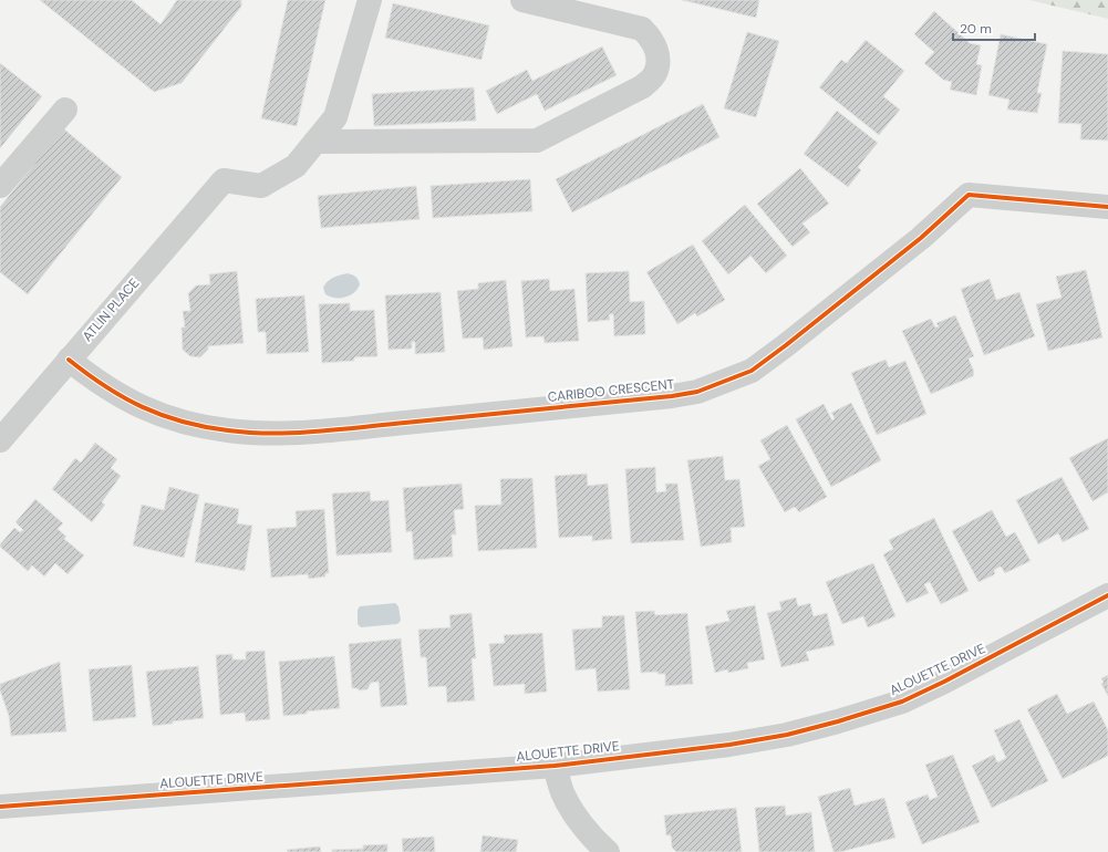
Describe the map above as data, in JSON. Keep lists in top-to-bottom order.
{
  "streets": {
    "street": ["ATLIN PLACE", "CARIBOO CRESCENT", "ALOUETTE DRIVE"]
  },
  "crossings": [
    ["ATLIN PLACE", "CARIBOO CRESCENT"]
  ],
  "scale_bar": "20 m"
}
